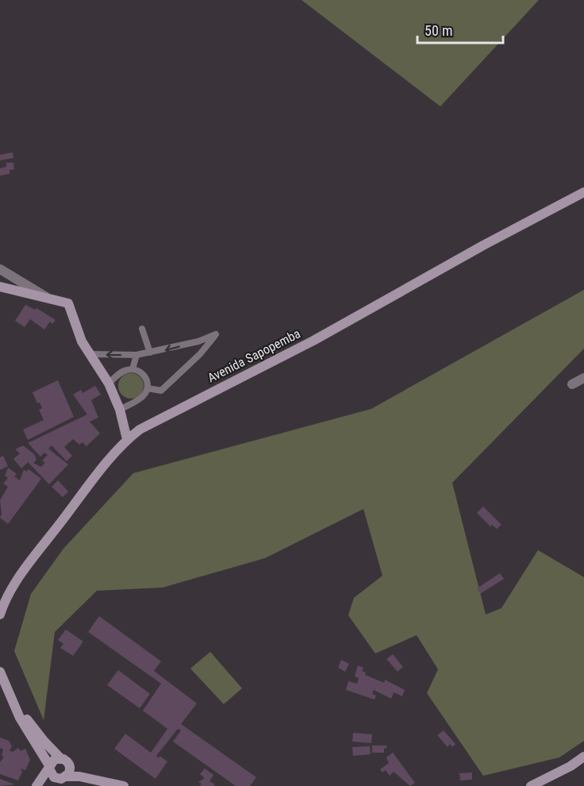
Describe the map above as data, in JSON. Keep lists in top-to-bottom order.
{
  "streets": {
    "main road": ["Avenida Sapopemba"]
  },
  "scale_bar": "50 m"
}
